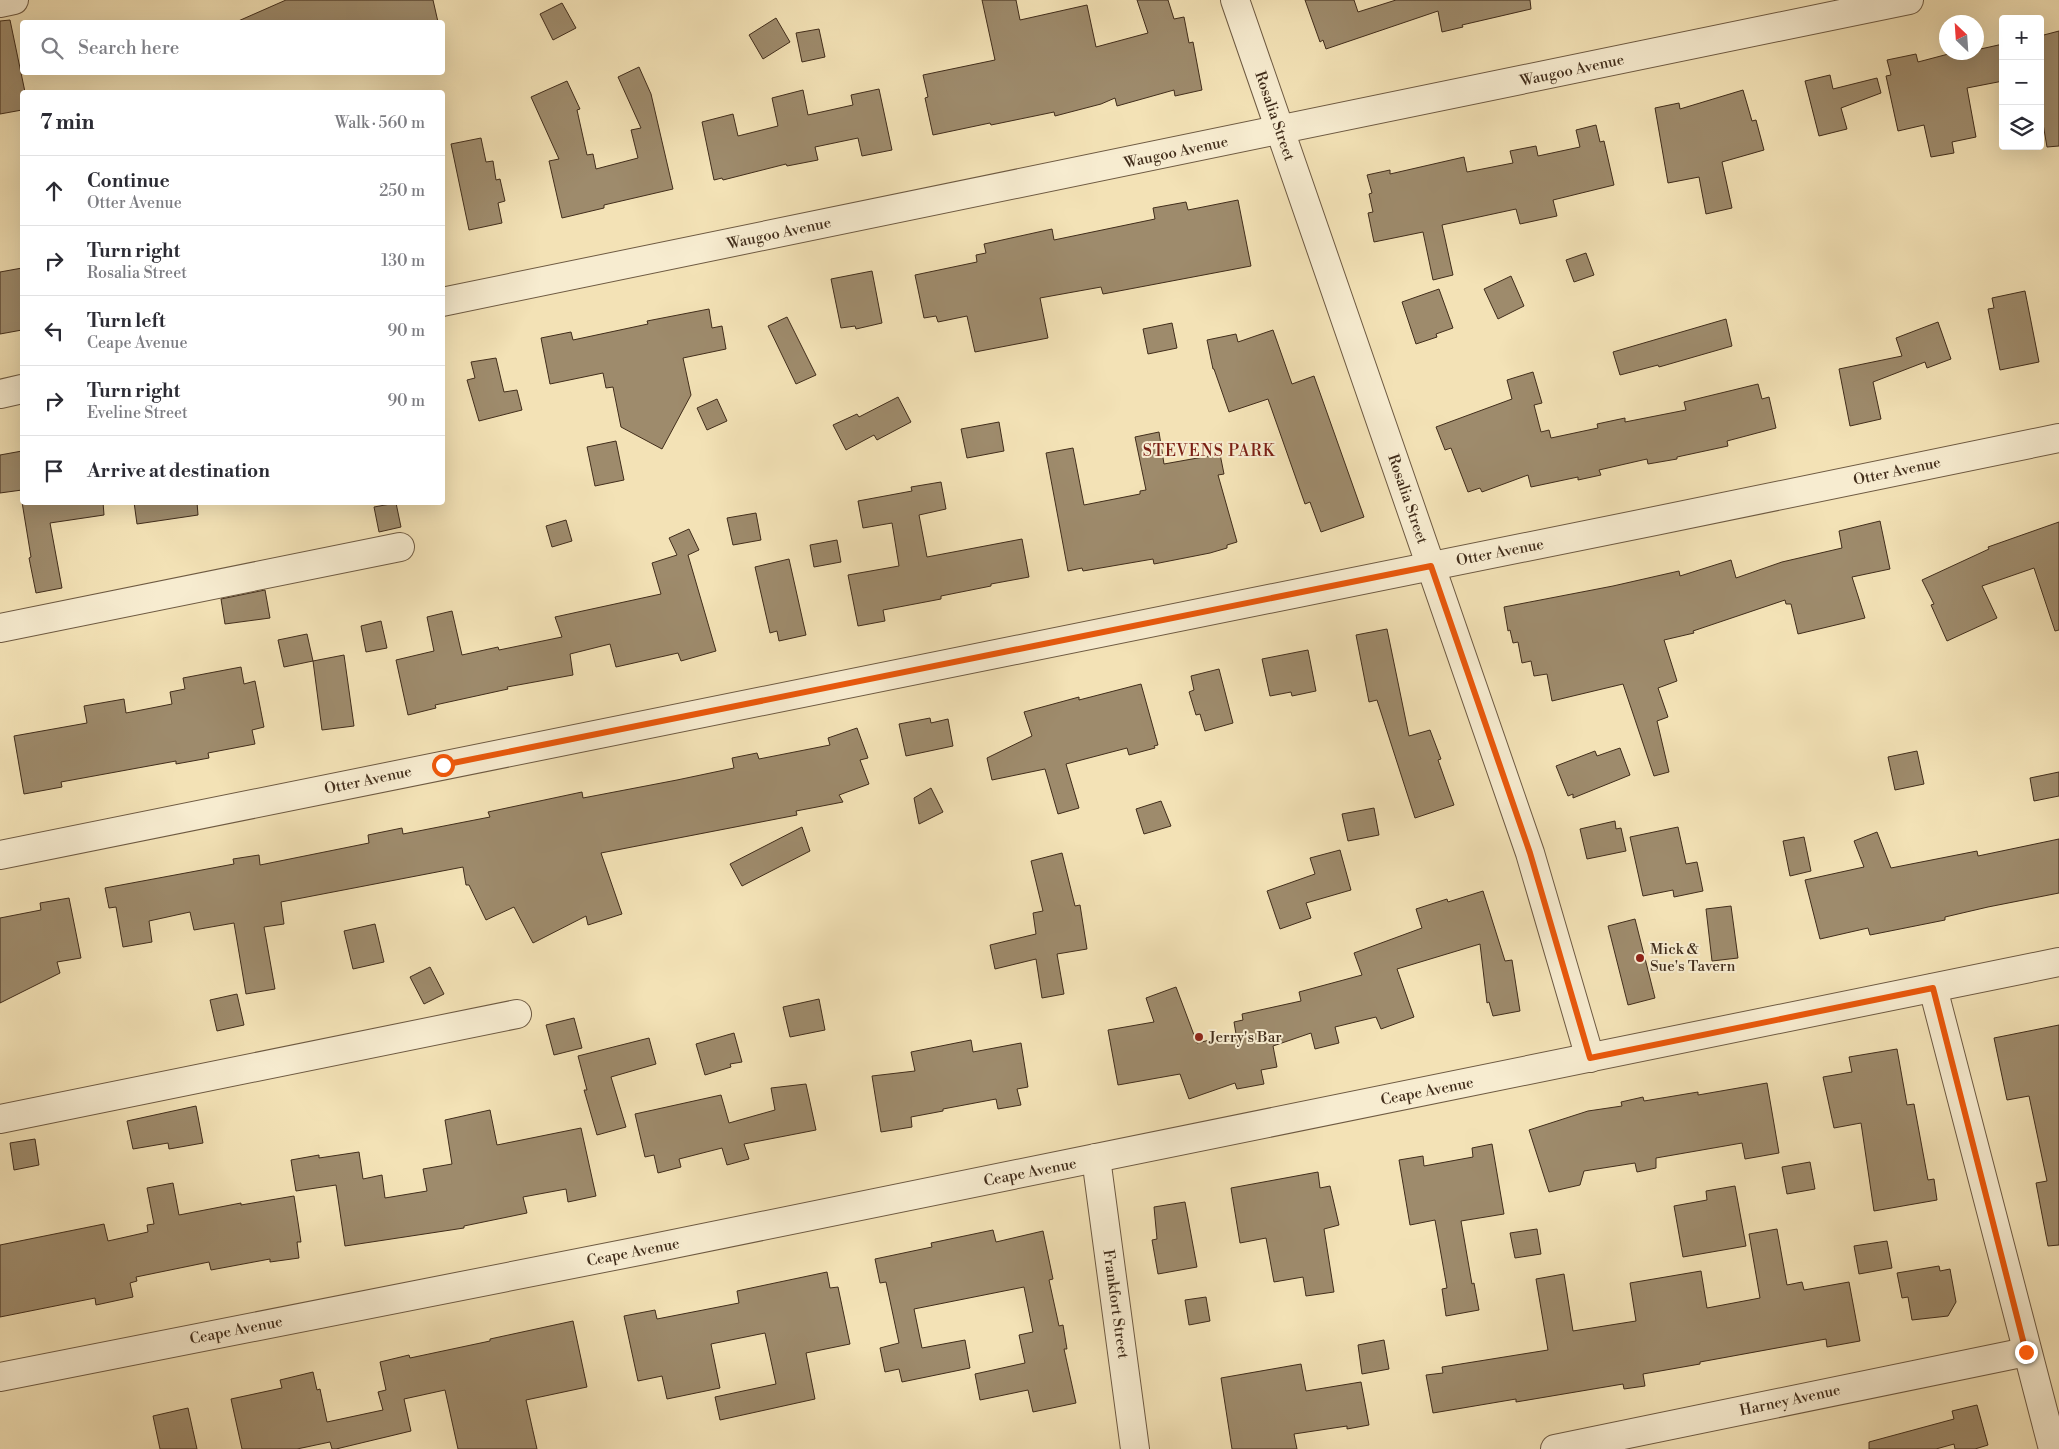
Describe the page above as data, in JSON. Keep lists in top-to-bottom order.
{
  "streets": {
    "street": [
      "Waugoo Avenue",
      "Rosalia Street",
      "Otter Avenue",
      "Ceape Avenue",
      "Frankfort Street",
      "Harney Avenue"
    ]
  },
  "crossings": [
    ["Waugoo Avenue", "Rosalia Street"],
    ["Rosalia Street", "Otter Avenue"],
    ["Rosalia Street", "Ceape Avenue"],
    ["Ceape Avenue", "Frankfort Street"]
  ],
  "districts": ["STEVENS PARK"],
  "places": ["Mick & Sue's Tavern", "Jerry's Bar"],
  "north": "top left",
  "page": {
    "map_buttons": ["+", "−"],
    "search": "Search here",
    "heading": ["7 min", "Walk · 560 m"],
    "list": [
      ["Continue", "Otter Avenue", "250 m"],
      ["Turn right", "Rosalia Street", "130 m"],
      ["Turn left", "Ceape Avenue", "90 m"],
      ["Turn right", "Eveline Street", "90 m"],
      "Arrive at destination"
    ]
  }
}
